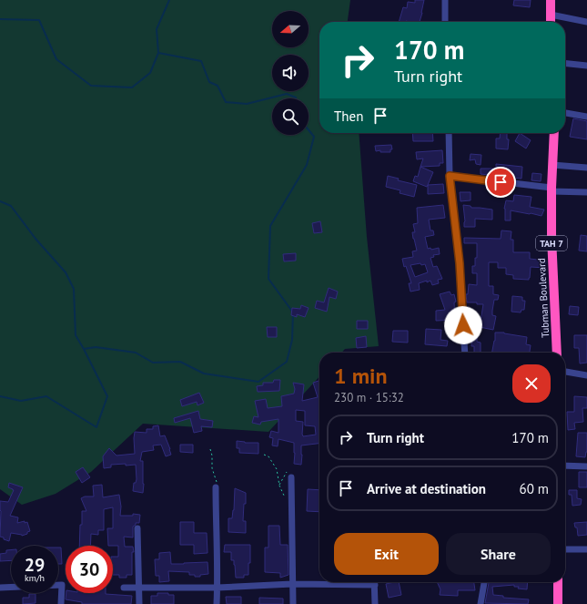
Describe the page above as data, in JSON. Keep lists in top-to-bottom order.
{
  "streets": {
    "highway": ["TAH 7", "Tubman Boulevard"]
  },
  "north": "left",
  "page": {
    "turn": ["170 m", "Turn right"],
    "then": "Then",
    "heading": ["1 min", "230 m · 15:32"],
    "list": [
      {
        "name": "Turn right",
        "value": "170 m"
      },
      {
        "name": "Arrive at destination",
        "value": "60 m"
      }
    ],
    "buttons": ["Exit", "Share"],
    "speed": "29 km/h",
    "limit": "30"
  }
}
